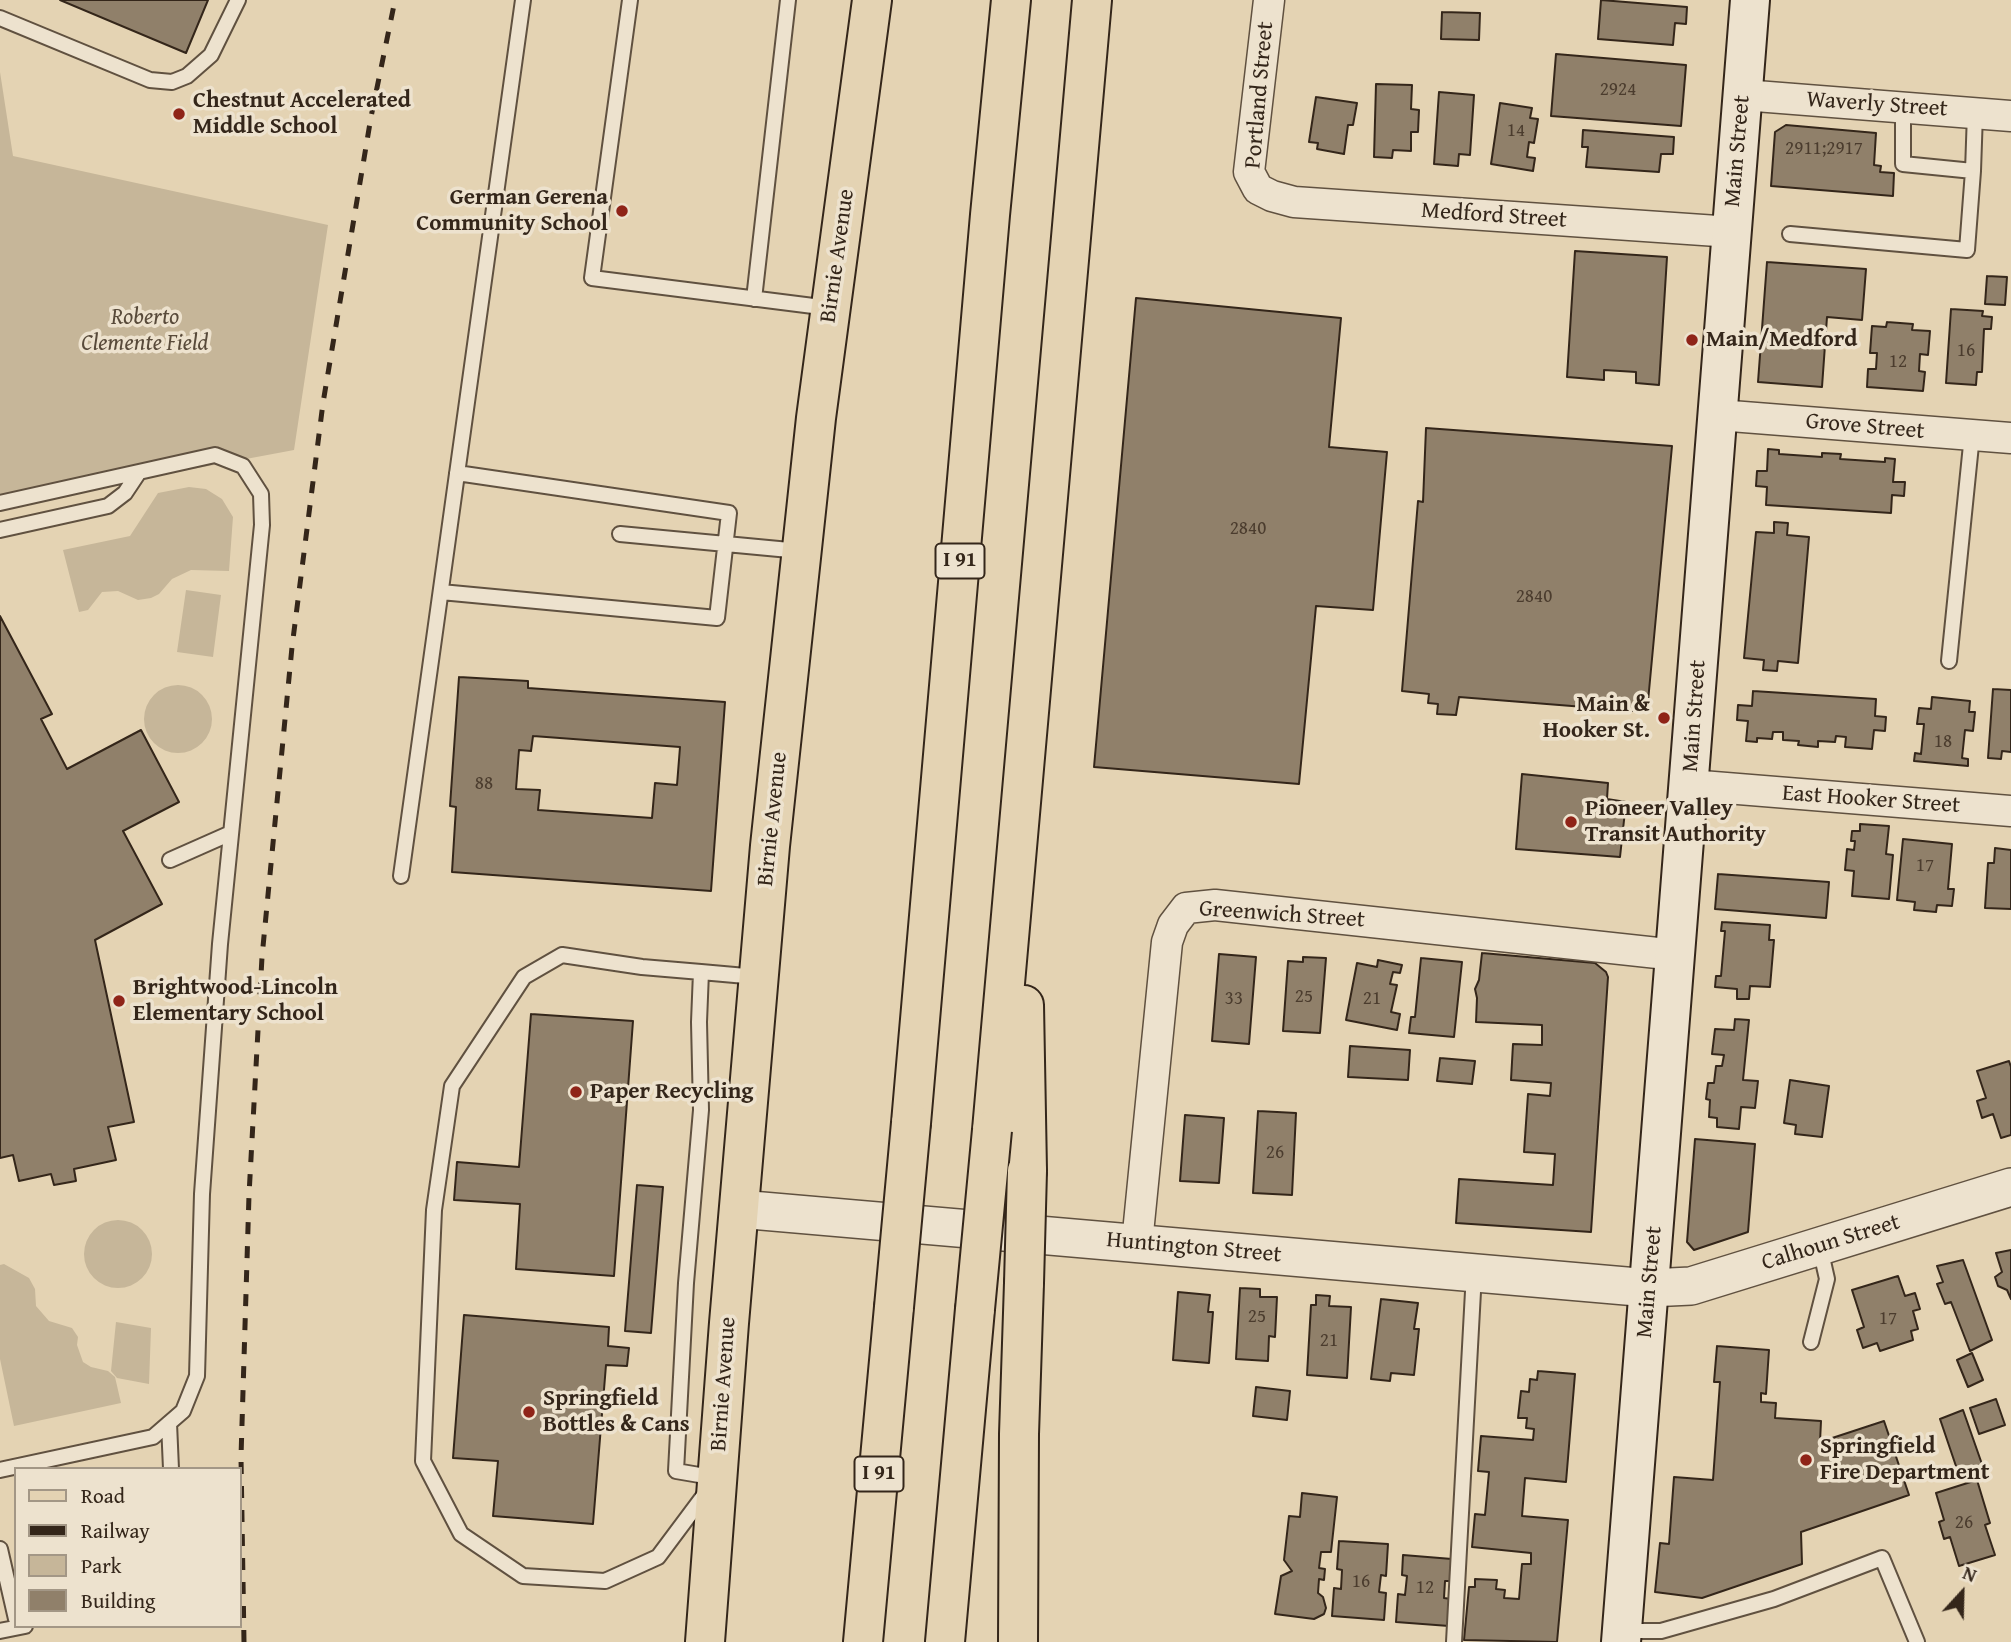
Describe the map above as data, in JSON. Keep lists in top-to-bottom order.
{
  "streets": {
    "main road": ["Main Street", "Birnie Avenue", "I 91"],
    "street": [
      "Portland Street",
      "Waverly Street",
      "Medford Street",
      "Grove Street",
      "East Hooker Street",
      "Greenwich Street",
      "Calhoun Street",
      "Huntington Street"
    ]
  },
  "crossings": [
    ["Portland Street", "Medford Street"],
    ["Waverly Street", "Main Street"],
    ["Main Street", "Medford Street"],
    ["Main Street", "Grove Street"],
    ["Main Street", "East Hooker Street"],
    ["Main Street", "Greenwich Street"],
    ["Main Street", "Calhoun Street"],
    ["Main Street", "Huntington Street"],
    ["Birnie Avenue", "Huntington Street"],
    ["Greenwich Street", "Huntington Street"],
    ["Calhoun Street", "Huntington Street"]
  ],
  "parks": ["Roberto Clemente Field"],
  "places": [
    "Chestnut Accelerated Middle School",
    "German Gerena Community School",
    "Main/Medford",
    "Main & Hooker St.",
    "Pioneer Valley Transit Authority",
    "Brightwood-Lincoln Elementary School",
    "Paper Recycling",
    "Springfield Bottles & Cans",
    "Springfield Fire Department"
  ],
  "house_numbers": [
    "2924",
    "14",
    "2911;2917",
    "16",
    "12",
    "2840",
    "2840",
    "18",
    "88",
    "17",
    "25",
    "33",
    "21",
    "26",
    "25",
    "17",
    "21",
    "26",
    "16",
    "12"
  ],
  "legend": [
    "Road",
    "Railway",
    "Park",
    "Building"
  ],
  "north": "top"
}
